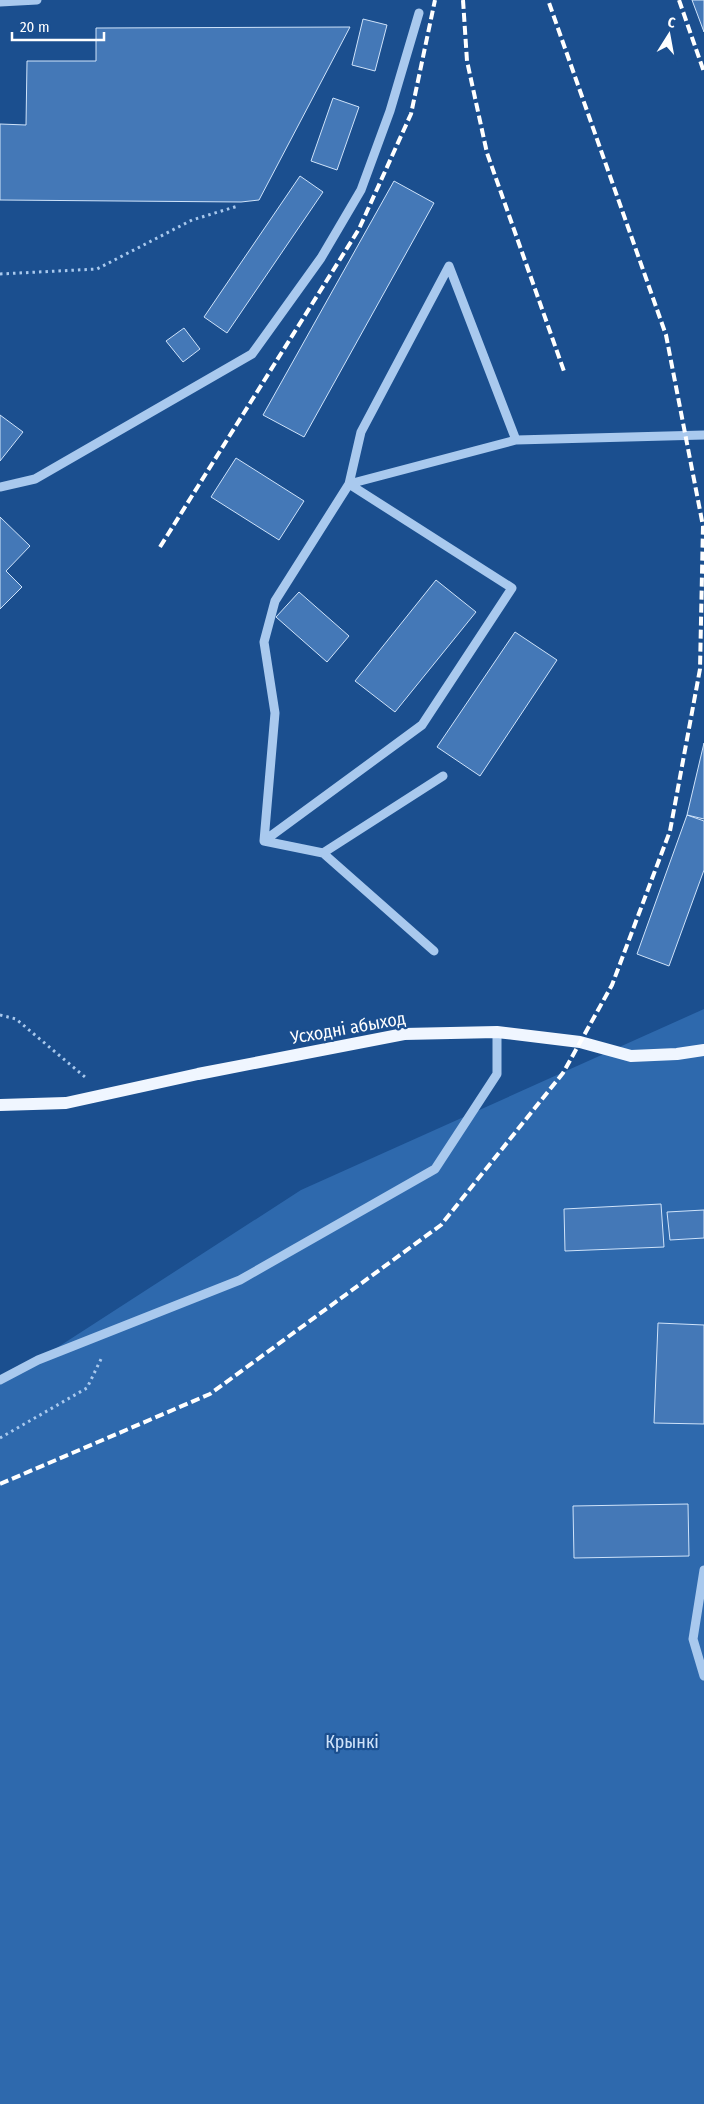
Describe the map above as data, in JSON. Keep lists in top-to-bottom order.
{
  "streets": {
    "main road": ["Усходні абыход"]
  },
  "parks": ["Крынкі"],
  "scale_bar": "20 m",
  "north": "top"
}
